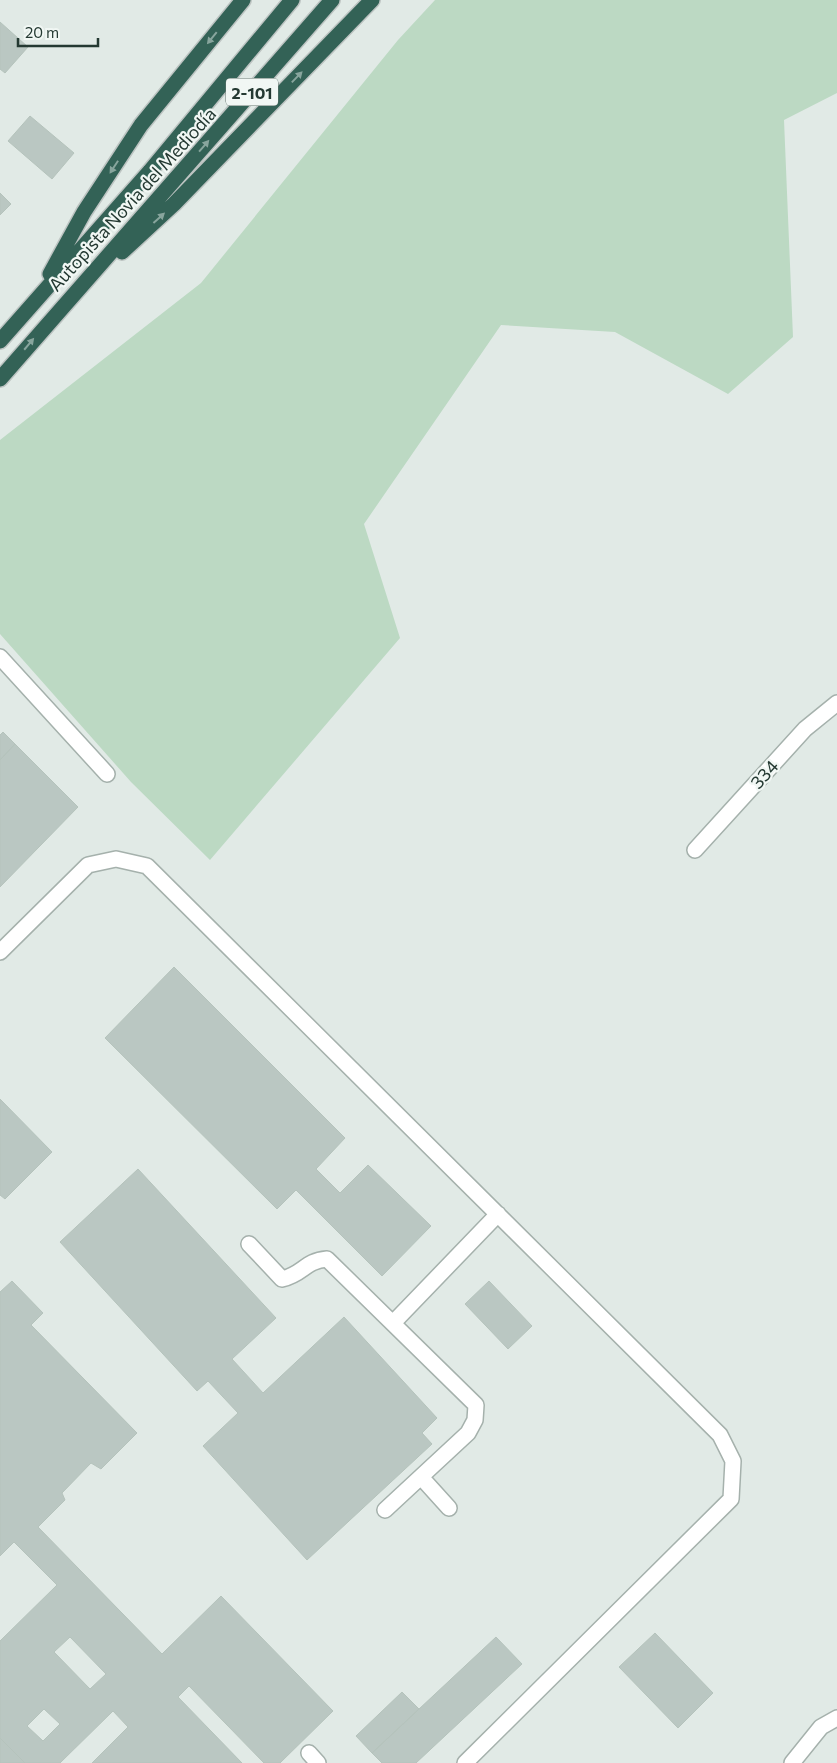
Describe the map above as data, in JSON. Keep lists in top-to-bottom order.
{
  "streets": {
    "highway": ["2-101", "Autopista Novia del Mediodía"],
    "street": ["334"]
  },
  "scale_bar": "20 m"
}
